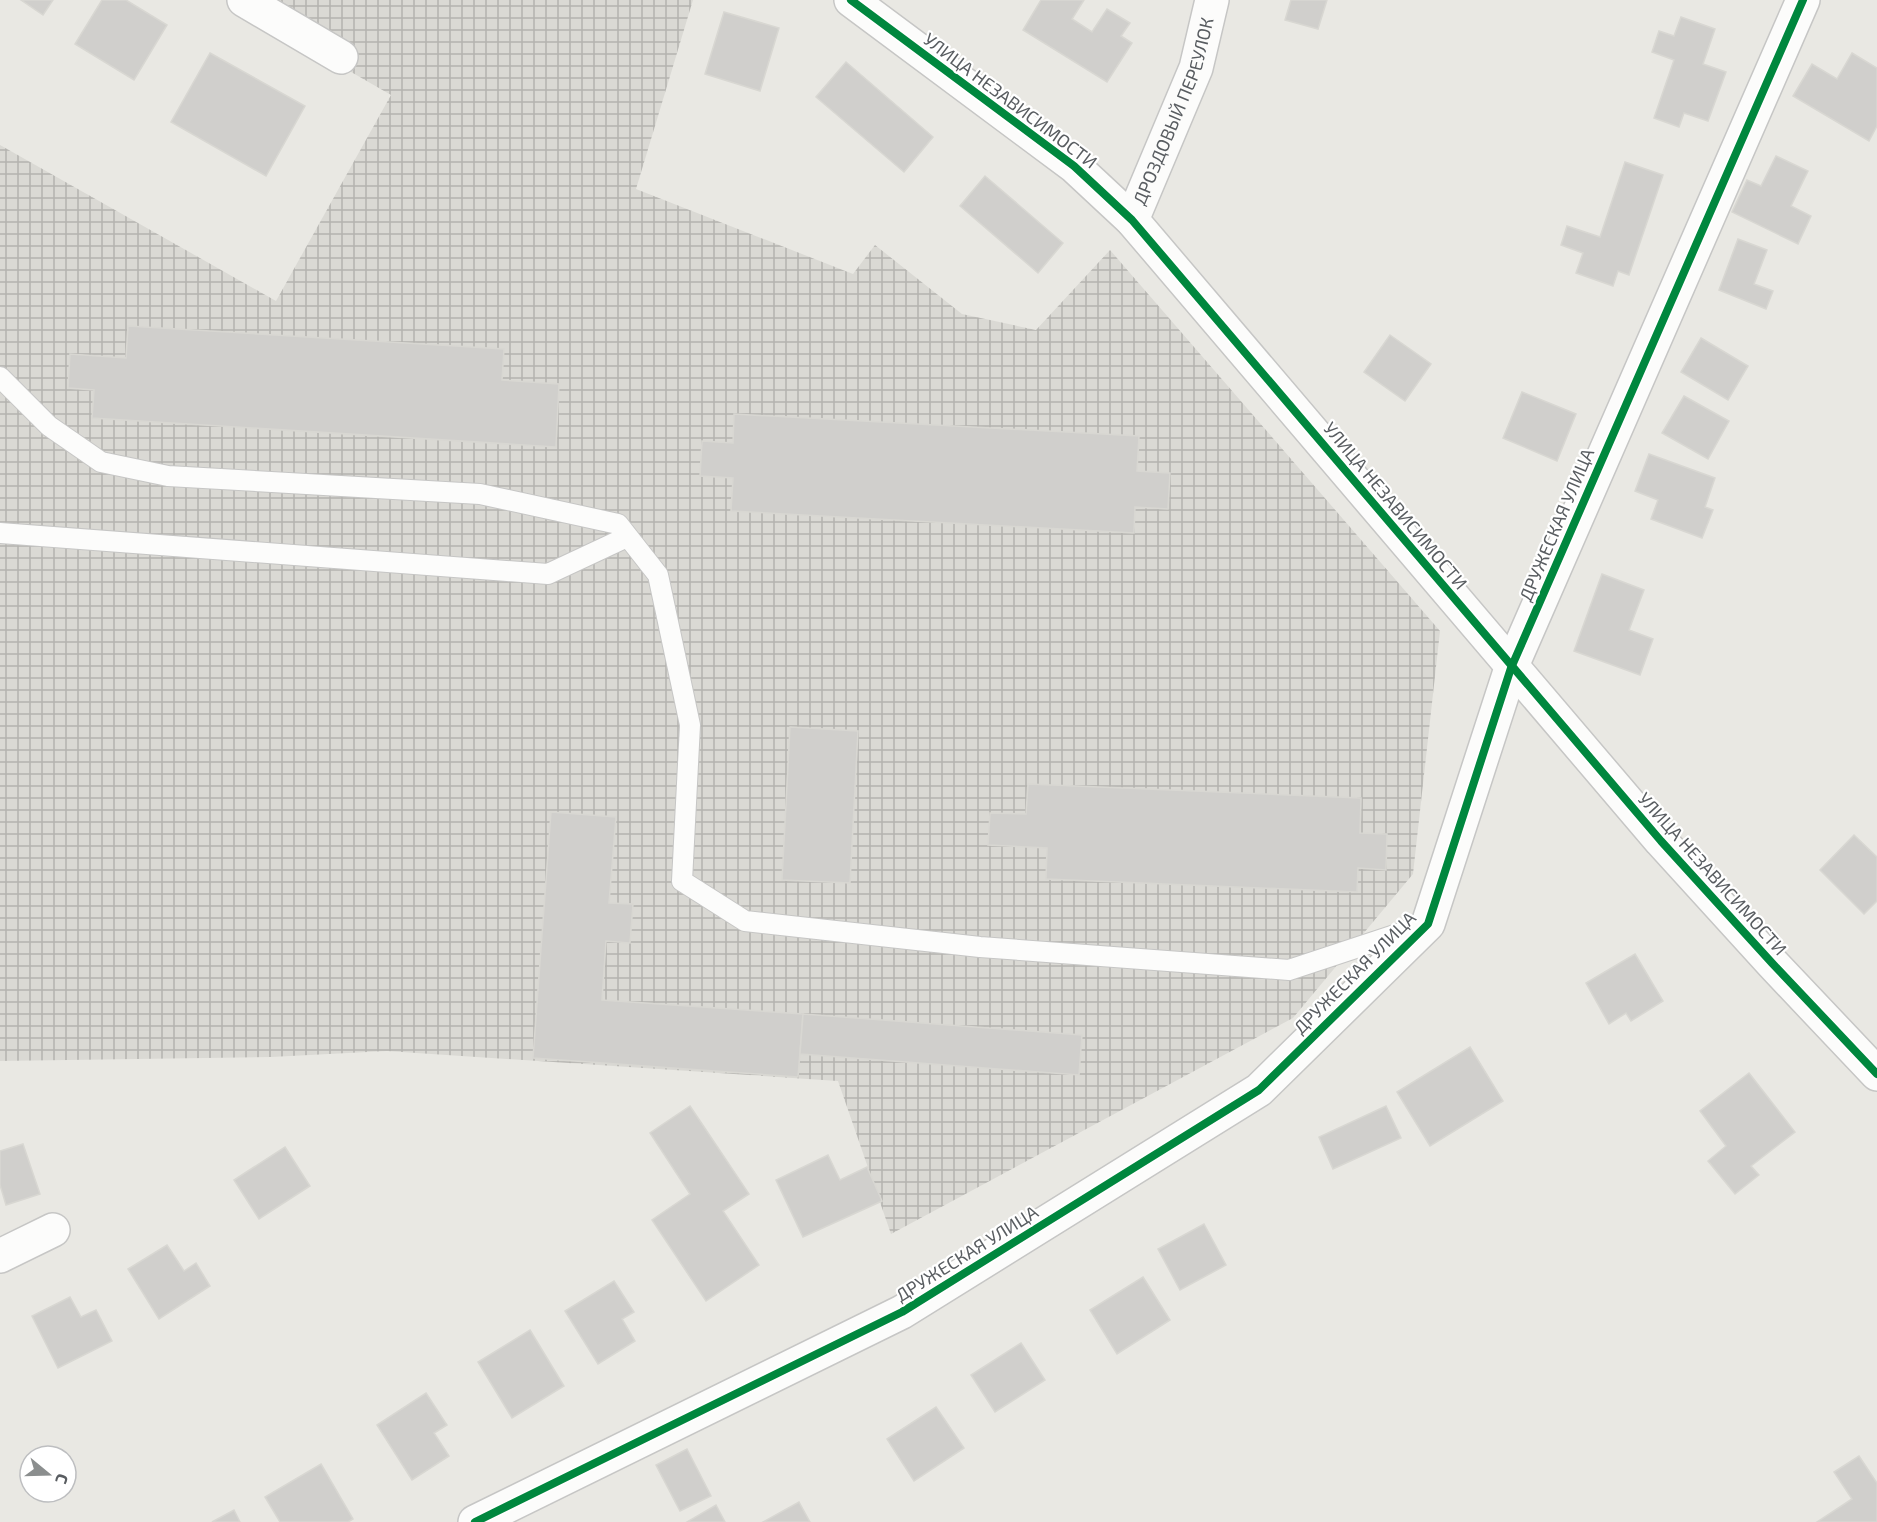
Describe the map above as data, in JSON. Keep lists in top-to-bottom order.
{
  "streets": {
    "street": ["УЛИЦА НЕЗАВИСИМОСТИ", "ДРОЗДОВЫЙ ПЕРЕУЛОК", "ДРУЖЕСКАЯ УЛИЦА"]
  },
  "crossings": [
    ["УЛИЦА НЕЗАВИСИМОСТИ", "ДРОЗДОВЫЙ ПЕРЕУЛОК"],
    ["УЛИЦА НЕЗАВИСИМОСТИ", "ДРУЖЕСКАЯ УЛИЦА"]
  ],
  "north": "right"
}
